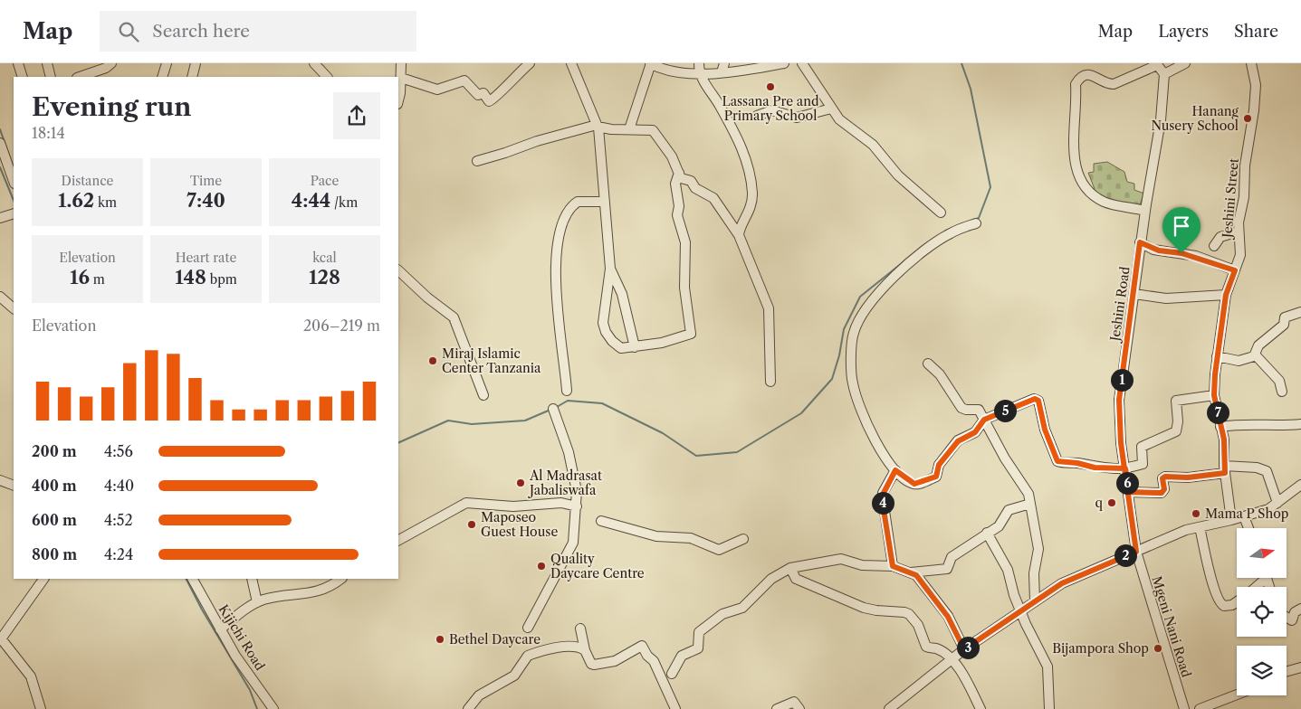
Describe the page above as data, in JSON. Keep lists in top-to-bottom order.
{
  "streets": {
    "street": [
      "Jeshini Street",
      "Jeshini Road",
      "Mgeni Nani Road",
      "Kijichi Road"
    ]
  },
  "crossings": [
    ["Jeshini Road", "Mgeni Nani Road"]
  ],
  "places": [
    "Lassana Pre and Primary School",
    "Hanang Nusery School",
    "Miraj Islamic Center Tanzania",
    "Al Madrasat Jabaliswafa",
    "q",
    "Mama P Shop",
    "Maposeo Guest House",
    "Quality Daycare Centre",
    "Bethel Daycare",
    "Bijampora Shop"
  ],
  "north": "right",
  "page": {
    "header": "Map",
    "search": "Search here",
    "nav": ["Map", "Layers", "Share"],
    "heading": ["Evening run", "18:14"],
    "stats": [
      ["Distance", "1.62 km"],
      ["Time", "7:40"],
      ["Pace", "4:44 /km"],
      ["Elevation", "16 m"],
      ["Heart rate", "148 bpm"],
      ["kcal", "128"]
    ],
    "chart": ["Elevation", "206–219 m"],
    "pins": [
      "1",
      "5",
      "7",
      "6",
      "4",
      "2",
      "3"
    ],
    "list": [
      {
        "name": "200 m",
        "note": "4:56"
      },
      {
        "name": "400 m",
        "note": "4:40"
      },
      {
        "name": "600 m",
        "note": "4:52"
      },
      {
        "name": "800 m",
        "note": "4:24"
      }
    ]
  }
}
